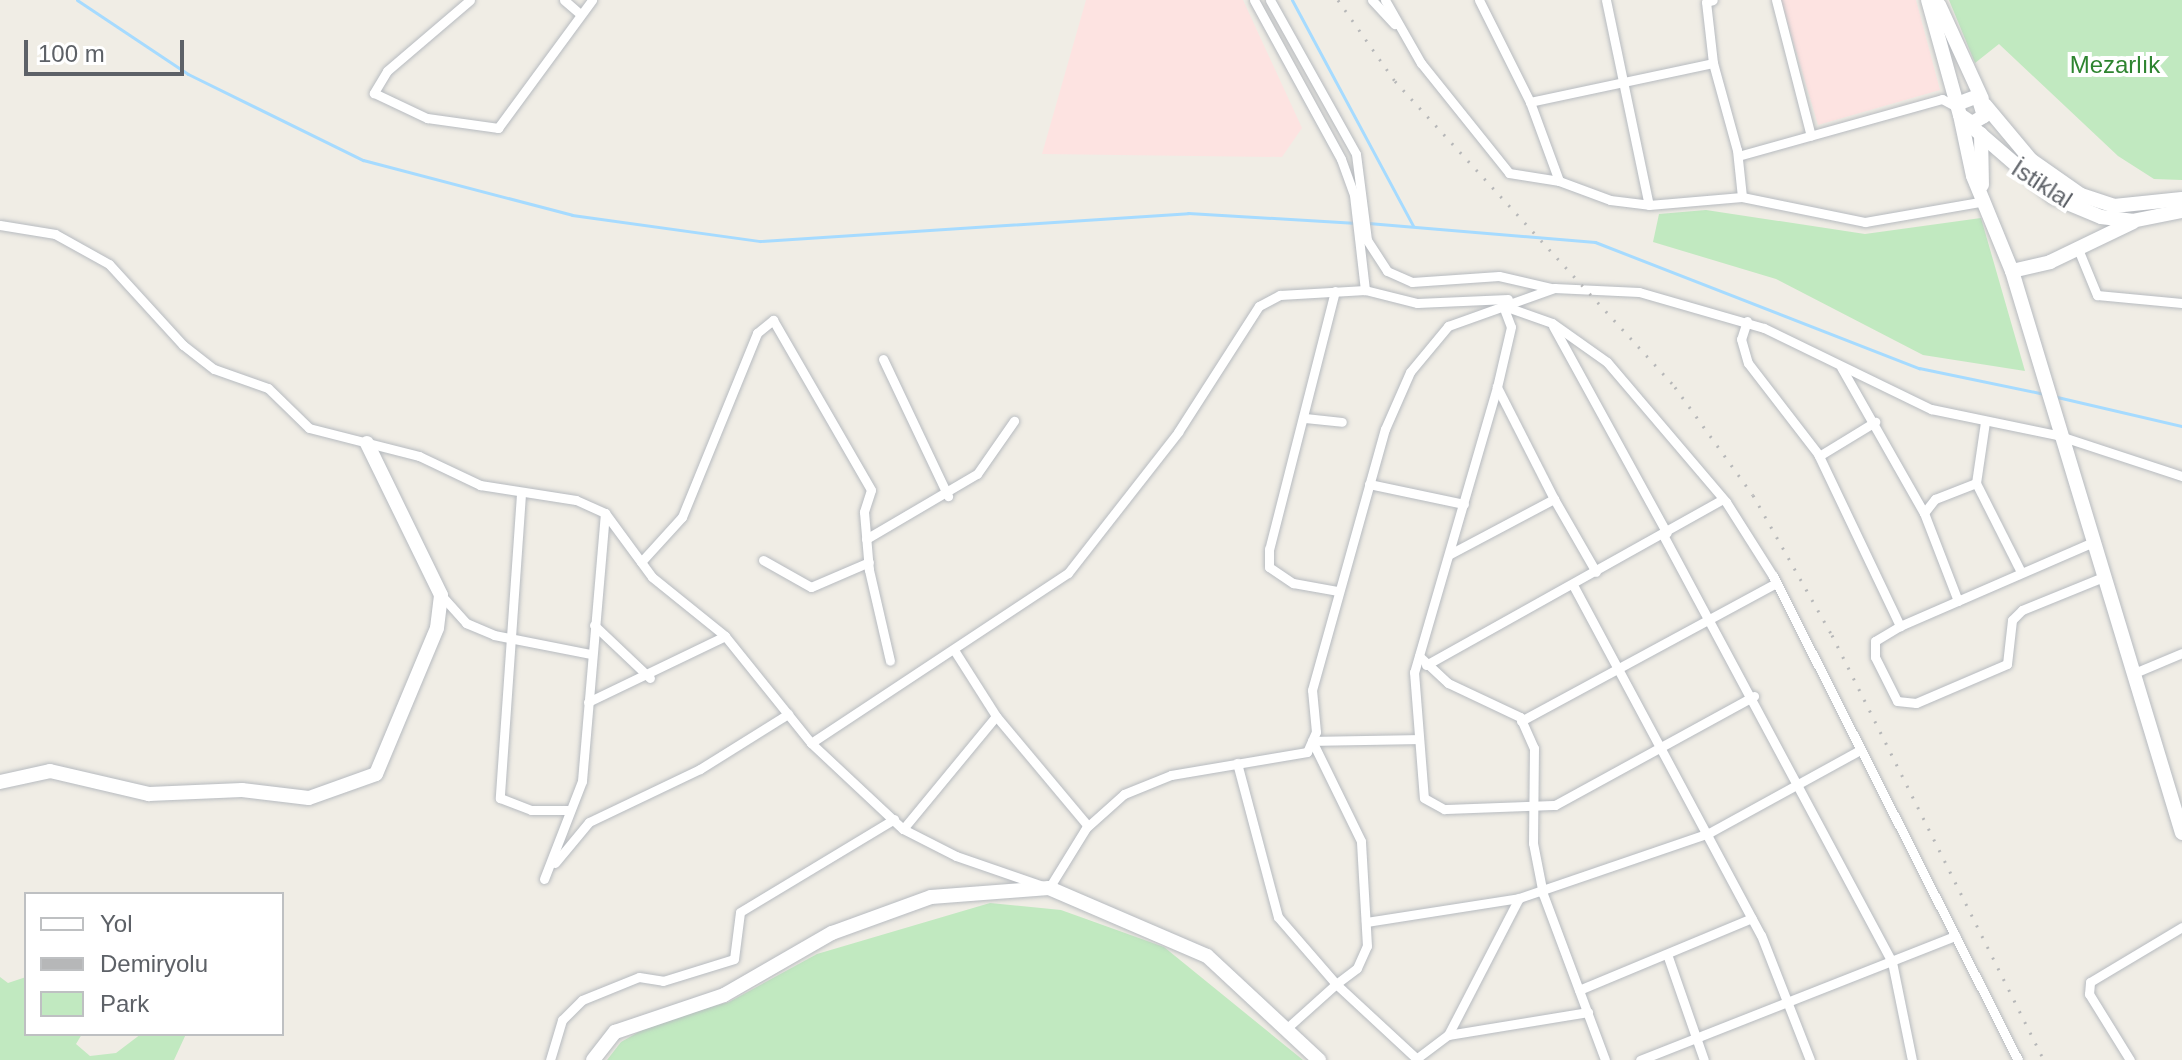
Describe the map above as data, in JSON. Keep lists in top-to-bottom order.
{
  "streets": {
    "street": ["İstiklal"]
  },
  "parks": ["Mezarlık"],
  "legend": ["Yol", "Demiryolu", "Park"],
  "scale_bar": "100 m"
}
